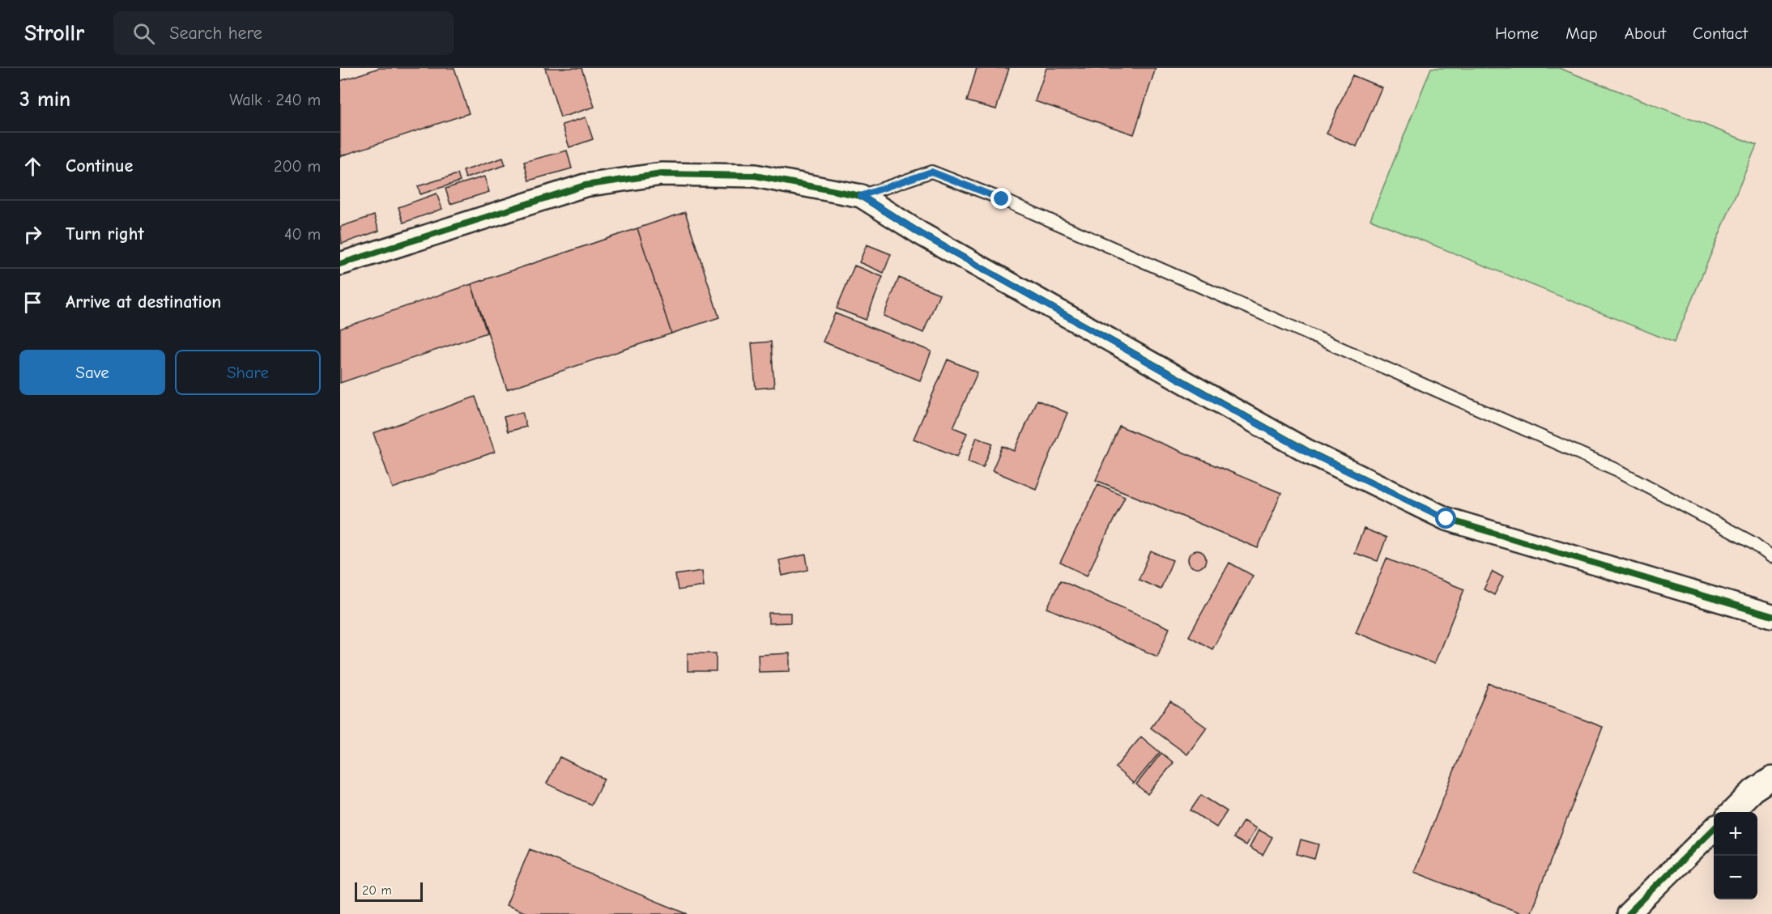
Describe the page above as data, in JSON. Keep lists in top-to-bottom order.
{
  "scale_bar": "20 m",
  "page": {
    "header": "Strollr",
    "search": "Search here",
    "nav": [
      "Home",
      "Map",
      "About",
      "Contact"
    ],
    "heading": ["3 min", "Walk · 240 m"],
    "list": [
      ["Continue", "200 m"],
      ["Turn right", "40 m"],
      "Arrive at destination"
    ],
    "buttons": ["Save", "Share"],
    "map_buttons": ["+", "−"],
    "scale": "20 m"
  }
}
